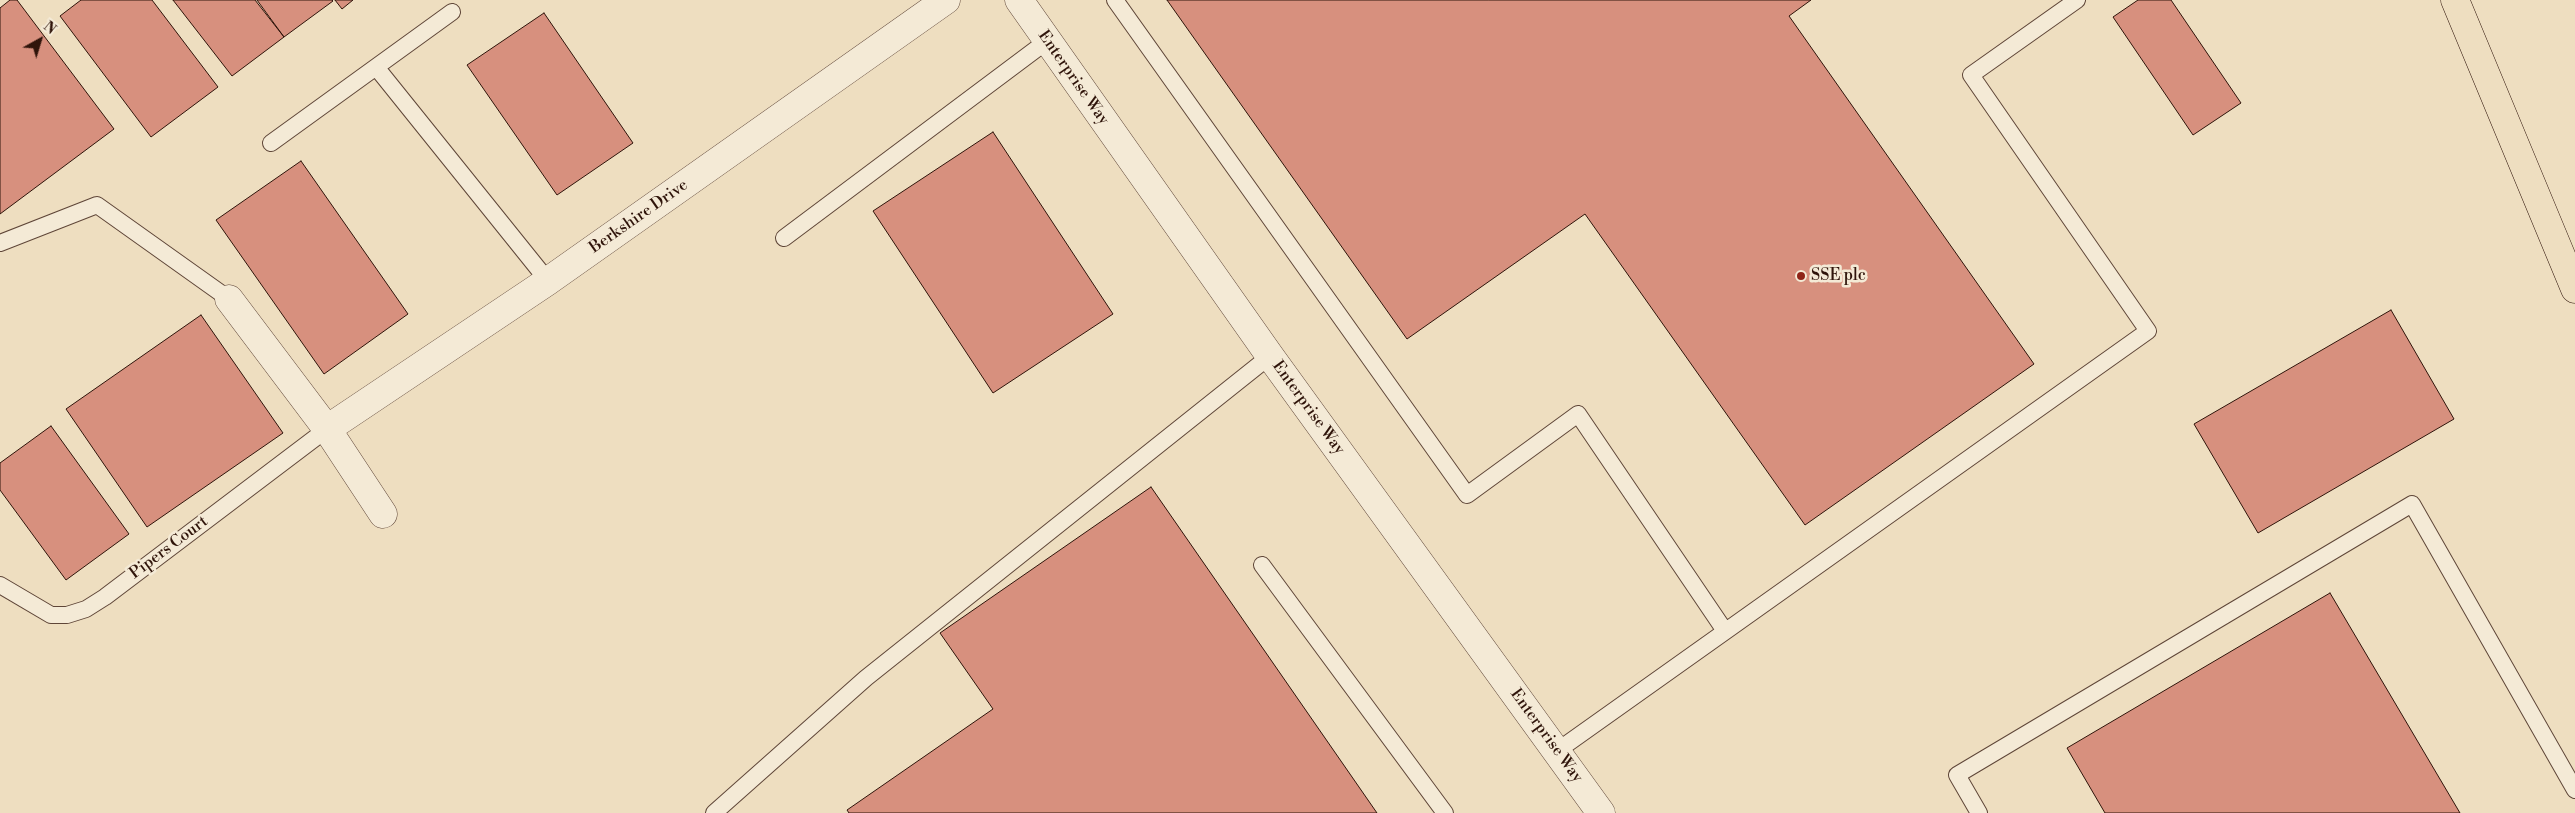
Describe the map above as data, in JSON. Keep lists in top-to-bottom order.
{
  "streets": {
    "street": ["Enterprise Way", "Berkshire Drive"],
    "lane": ["Pipers Court"]
  },
  "crossings": [
    ["Berkshire Drive", "Pipers Court"]
  ],
  "places": ["SSE plc"],
  "north": "top right"
}
